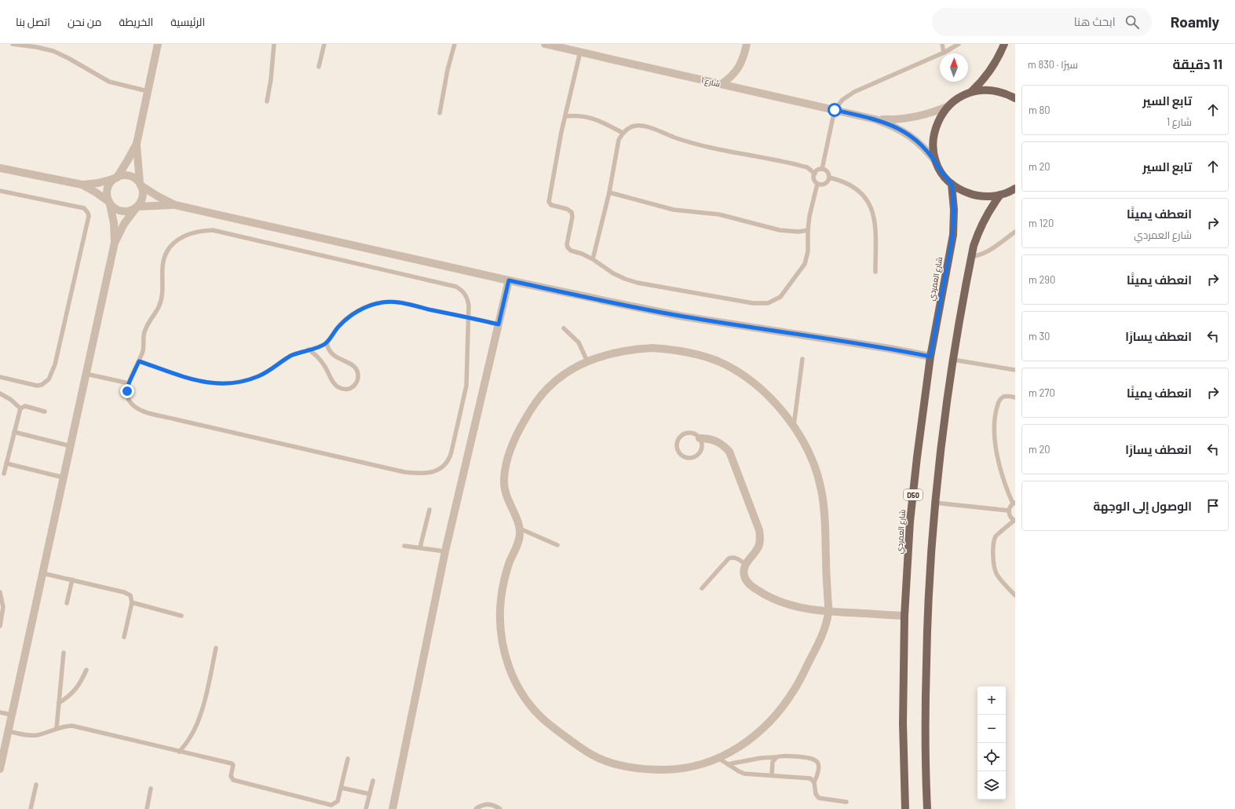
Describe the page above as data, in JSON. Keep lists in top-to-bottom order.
{
  "streets": {
    "main road": ["شارع العمردي", "D50"],
    "street": ["شارع 1"]
  },
  "north": "top",
  "page": {
    "header": "Roamly",
    "search": "ابحث هنا",
    "nav": [
      "الرئيسية",
      "الخريطة",
      "من نحن",
      "اتصل بنا"
    ],
    "heading": ["11 دقيقة", "سيرًا · 830 m"],
    "list": [
      ["تابع السير", "شارع 1", "80 m"],
      ["تابع السير", "20 m"],
      ["انعطف يمينًا", "شارع العمردي", "120 m"],
      ["انعطف يمينًا", "290 m"],
      ["انعطف يسارًا", "30 m"],
      ["انعطف يمينًا", "270 m"],
      ["انعطف يسارًا", "20 m"],
      "الوصول إلى الوجهة"
    ],
    "map_buttons": ["+", "−"]
  }
}
